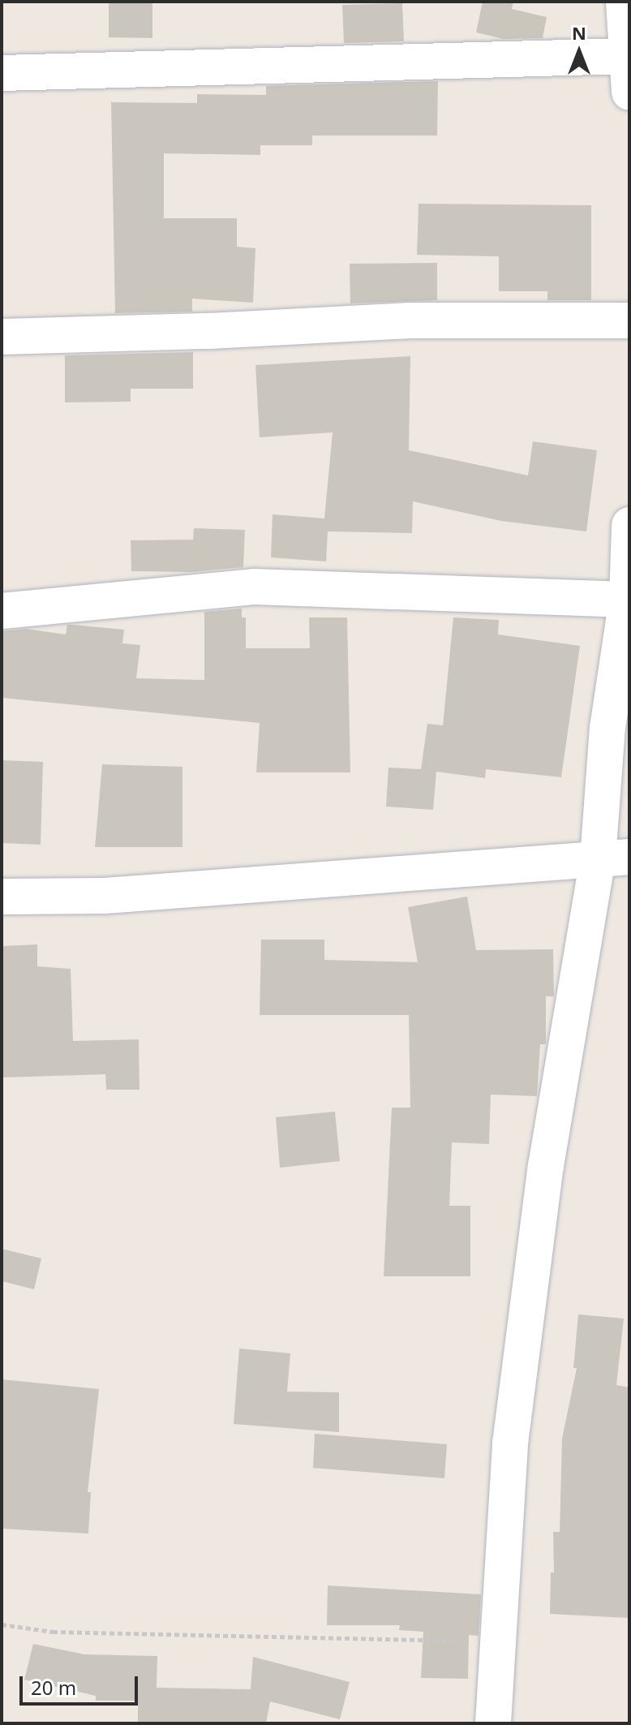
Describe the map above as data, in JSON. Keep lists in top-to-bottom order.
{
  "scale_bar": "20 m",
  "north": "top"
}
